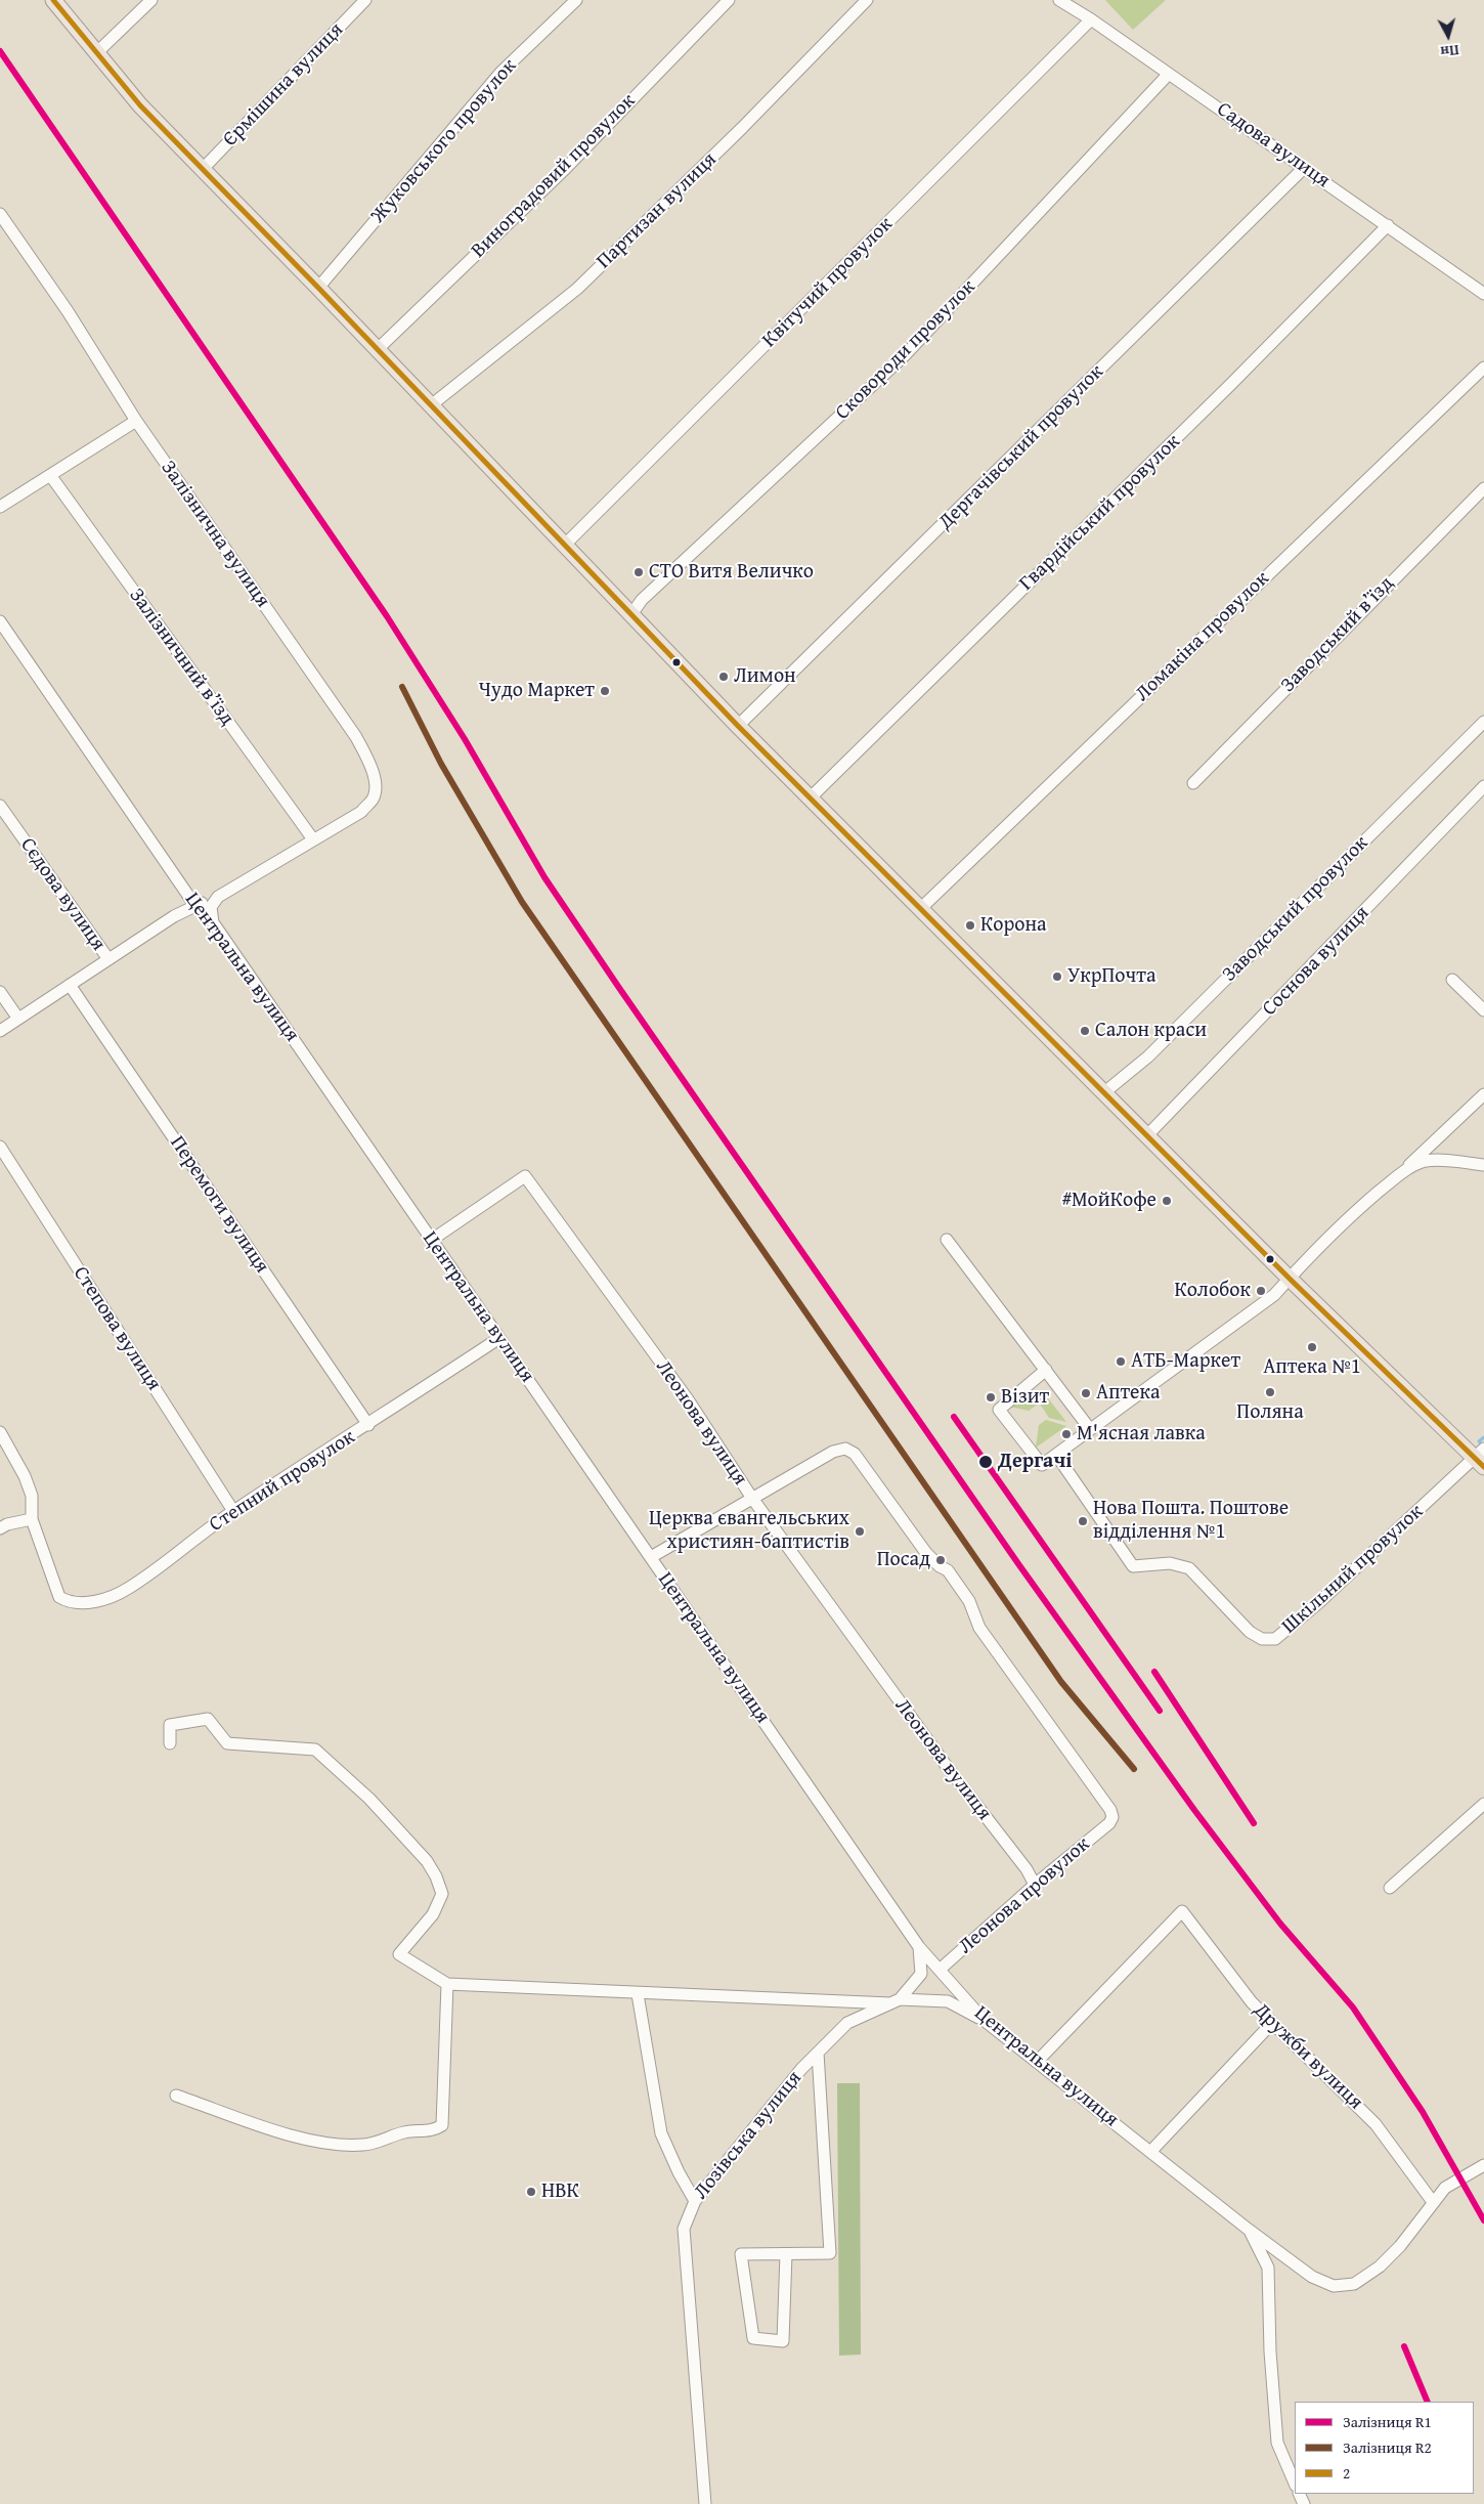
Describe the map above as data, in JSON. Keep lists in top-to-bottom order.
{
  "streets": {
    "street": [
      "Єрмішина вулиця",
      "Жуковського провулок",
      "Садова вулиця",
      "Виноградовий провулок",
      "Партизан вулиця",
      "Квітучий провулок",
      "Сковороди провулок",
      "Дергачівський провулок",
      "Гвардійський провулок",
      "Залізнична вулиця",
      "Заводський в’їзд",
      "Ломакіна провулок",
      "Залізничний в’їзд",
      "Сєдова вулиця",
      "Заводський провулок",
      "Соснова вулиця",
      "Центральна вулиця",
      "Перемоги вулиця",
      "Степова вулиця",
      "Леонова вулиця",
      "Степний провулок",
      "Шкільний провулок",
      "Леонова провулок",
      "Дружби вулиця",
      "Лозівська вулиця"
    ]
  },
  "crossings": [
    ["Садова вулиця", "Квітучий провулок"],
    ["Садова вулиця", "Сковороди провулок"],
    ["Садова вулиця", "Дергачівський провулок"],
    ["Садова вулиця", "Гвардійський провулок"],
    ["Залізнична вулиця", "Залізничний в’їзд"],
    ["Центральна вулиця", "Леонова вулиця"],
    ["Центральна вулиця", "Степний провулок"],
    ["Центральна вулиця", "Леонова провулок"],
    ["Центральна вулиця", "Дружби вулиця"],
    ["Центральна вулиця", "Лозівська вулиця"],
    ["Перемоги вулиця", "Степний провулок"],
    ["Степова вулиця", "Степний провулок"],
    ["Леонова вулиця", "Леонова провулок"]
  ],
  "places": [
    "СТО Витя Величко",
    "Лимон",
    "Чудо Маркет",
    "Корона",
    "УкрПочта",
    "Салон краси",
    "#МойКофе",
    "Колобок",
    "Аптека №1",
    "АТБ-Маркет",
    "Поляна",
    "Аптека",
    "Візит",
    "М'ясная лавка",
    "Дергачі",
    "Нова Пошта. Поштове відділення №1",
    "Церква євангельських християн-баптистів",
    "Посад",
    "НВК"
  ],
  "lines": ["transit line 2", "rail line R1", "rail line R2"],
  "legend": ["Залізниця R1", "Залізниця R2", "2"],
  "north": "bottom"
}
